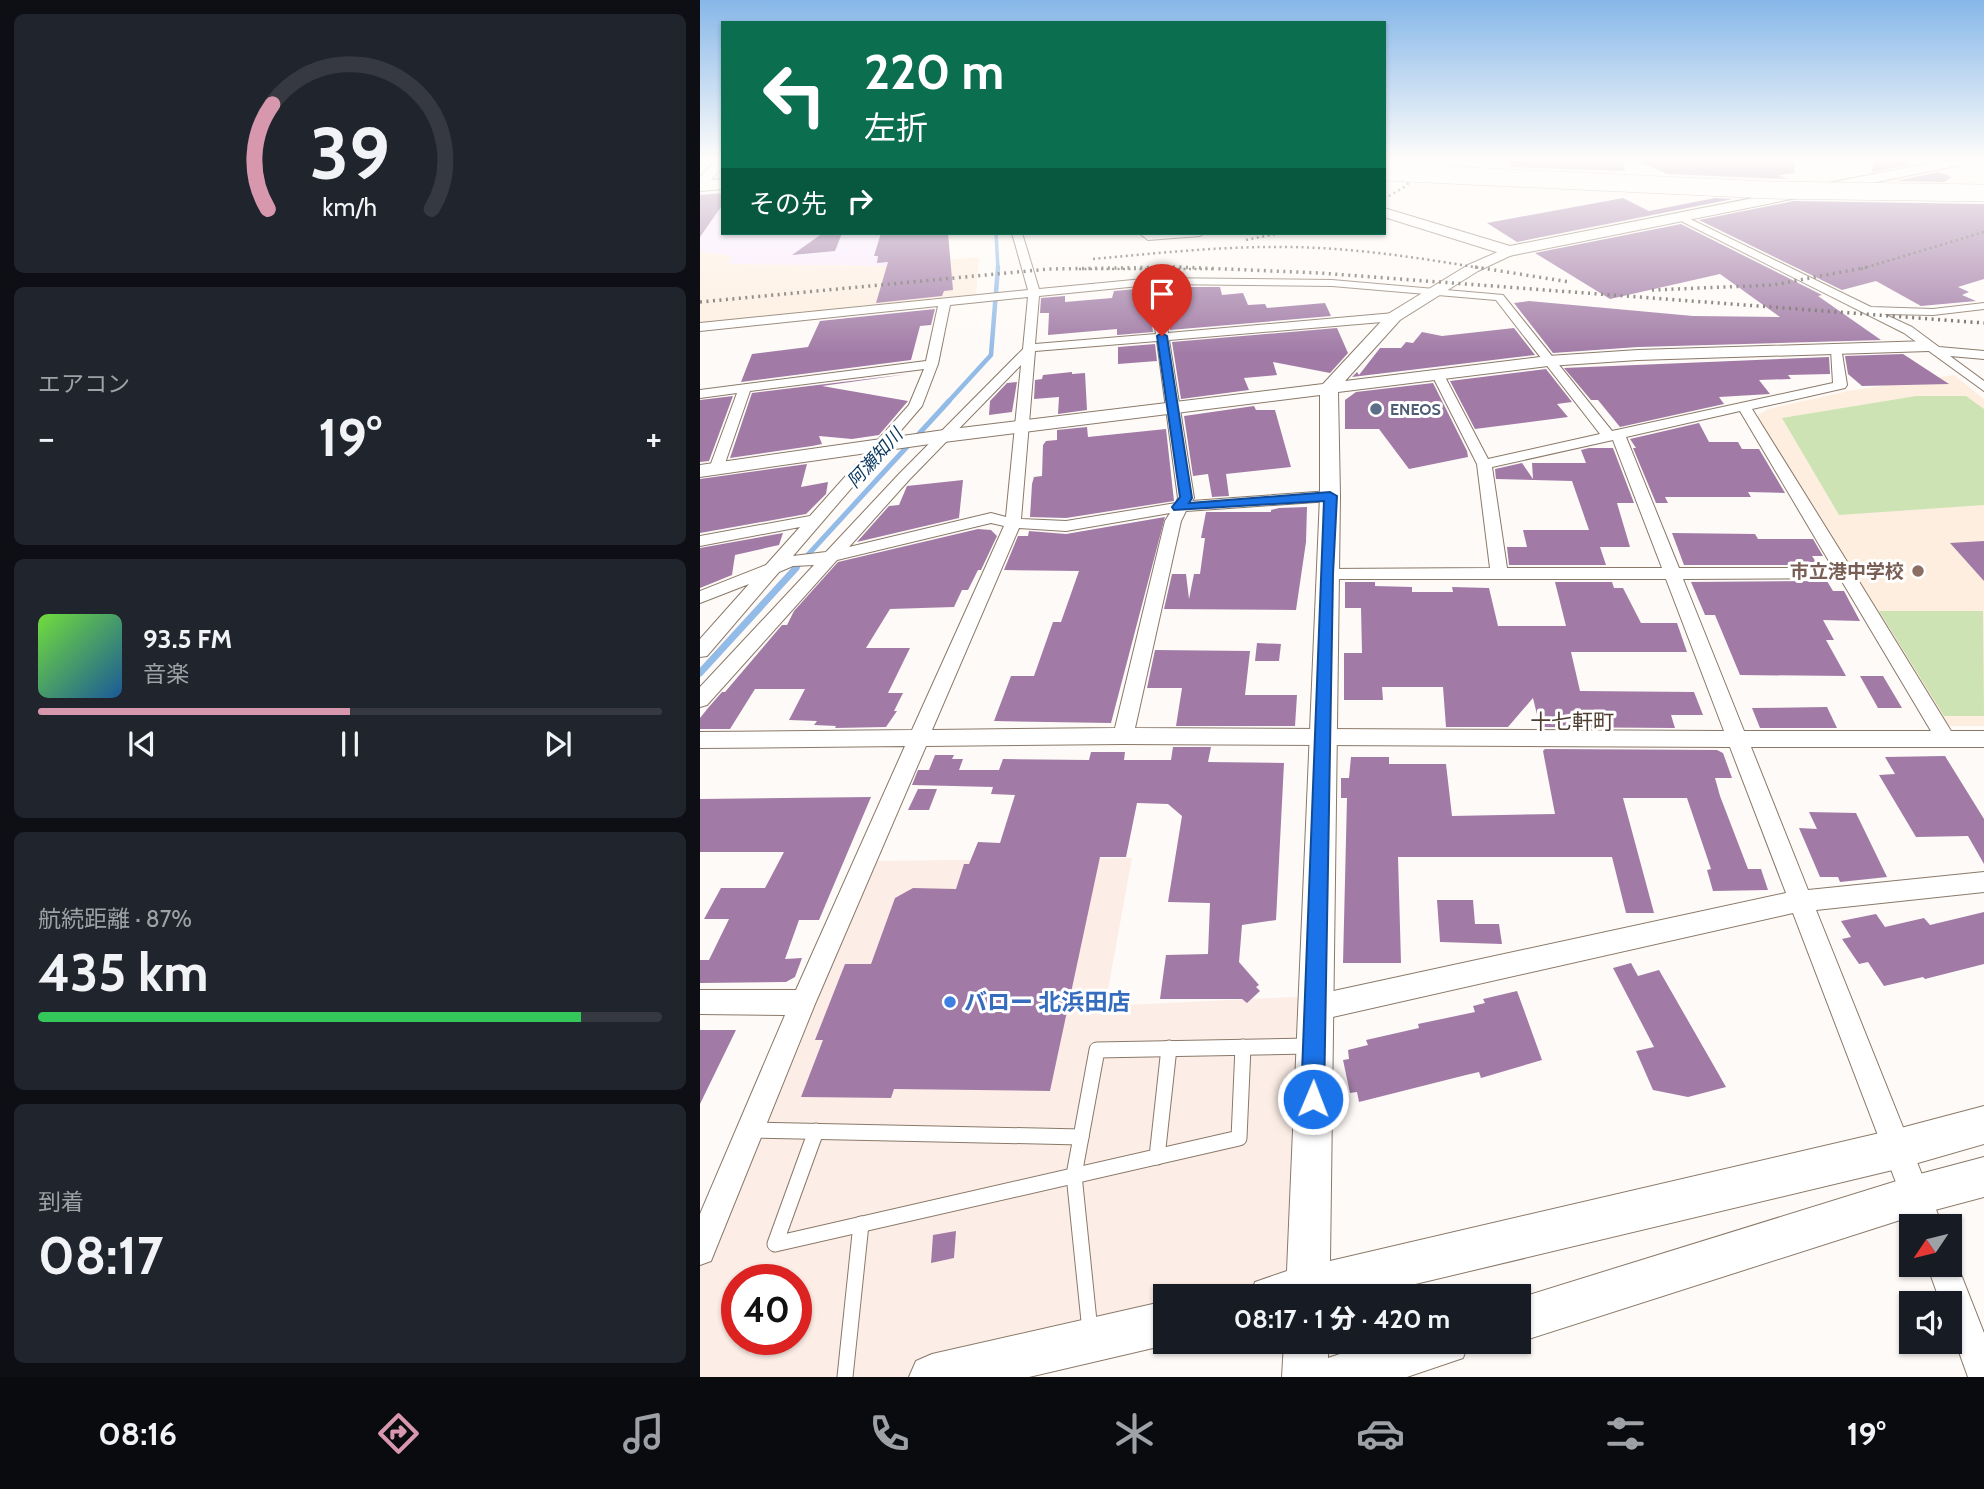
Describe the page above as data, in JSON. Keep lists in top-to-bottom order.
{
  "districts": ["十七軒町"],
  "water": ["阿瀬知川"],
  "places": ["ENEOS", "市立港中学校", "バロー 北浜田店"],
  "north": "bottom left",
  "page": {
    "turn": ["220 m", "左折"],
    "then": "その先",
    "tile": [
      "エアコン",
      ["航続距離 · 87%", "435 km"],
      ["到着", "08:17"]
    ],
    "heat": ["−", "19°", "+"],
    "song": ["93.5 FM", "音楽"],
    "limit": "40",
    "trip": "08:17 · 1 分 · 420 m",
    "tabs": ["08:16", "19°"],
    "gauge": ["39", "km/h"]
  }
}
